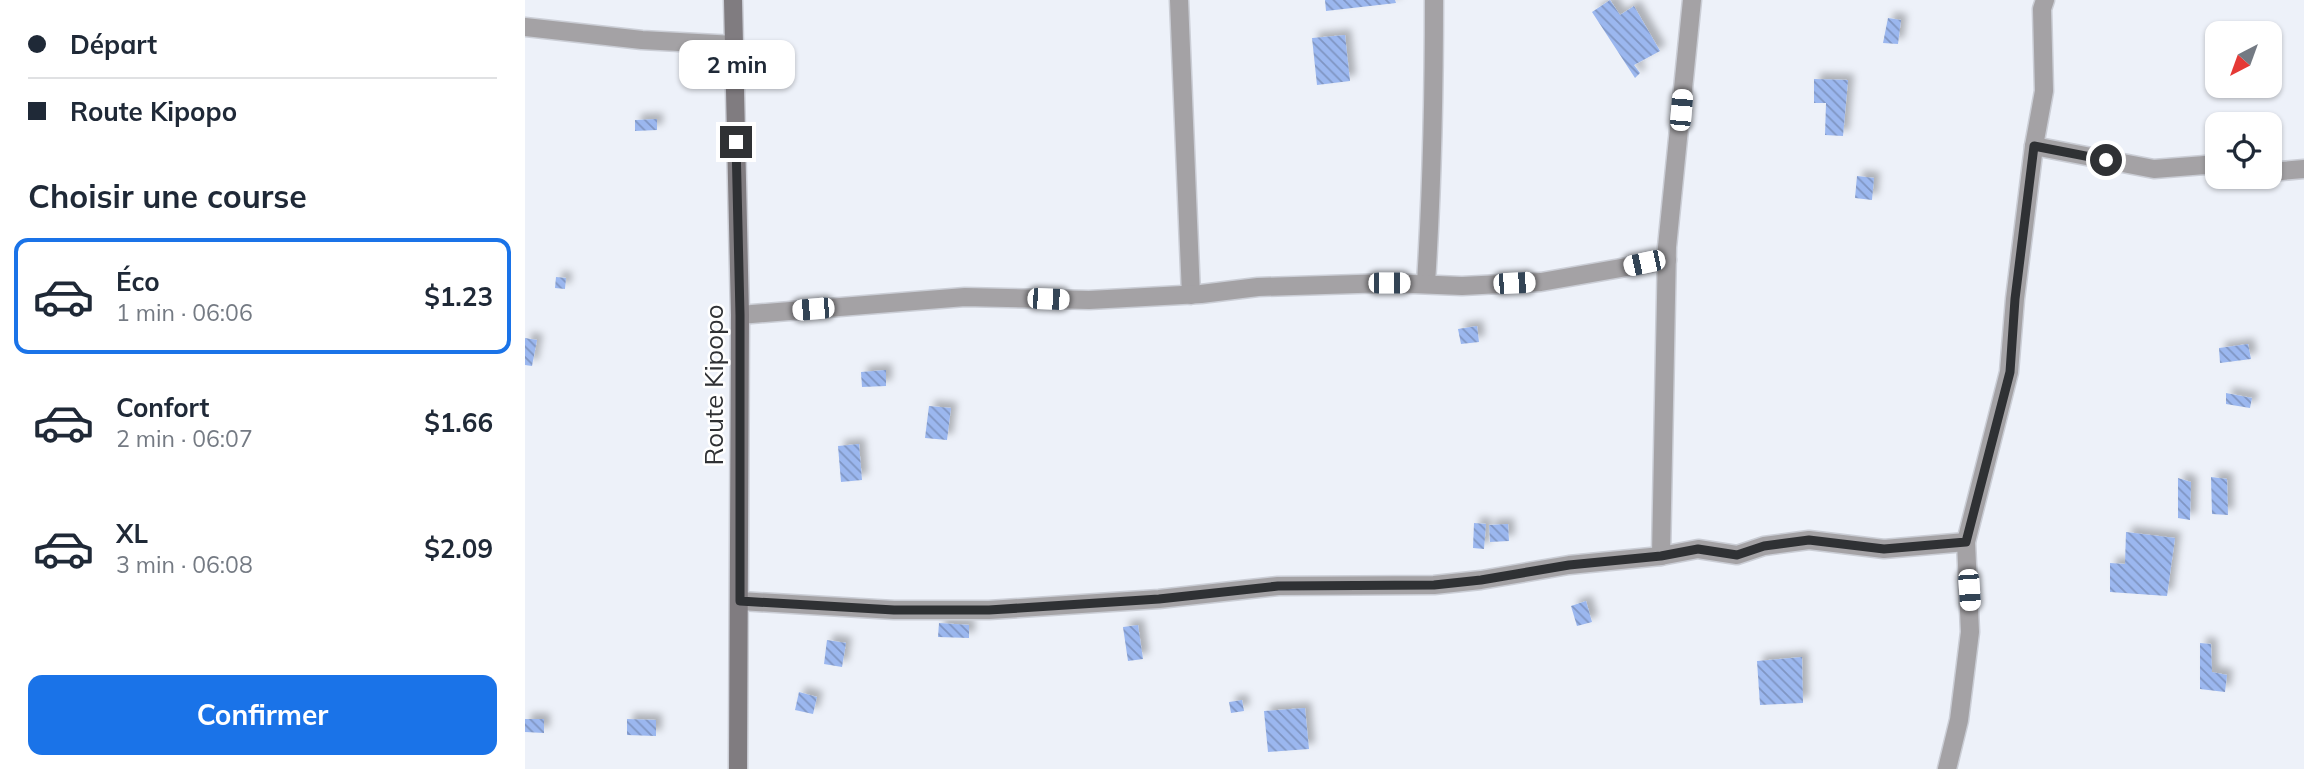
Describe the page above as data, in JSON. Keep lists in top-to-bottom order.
{
  "streets": {
    "main road": ["Route Kipopo"]
  },
  "north": "bottom left",
  "page": {
    "banner": ["Départ", "Route Kipopo"],
    "bubble": "2 min",
    "heading": "Choisir une course",
    "list": [
      {
        "name": "Éco",
        "note": "1 min · 06:06",
        "value": "$1.23"
      },
      {
        "name": "Confort",
        "note": "2 min · 06:07",
        "value": "$1.66"
      },
      {
        "name": "XL",
        "note": "3 min · 06:08",
        "value": "$2.09"
      }
    ],
    "buttons": "Confirmer"
  }
}
